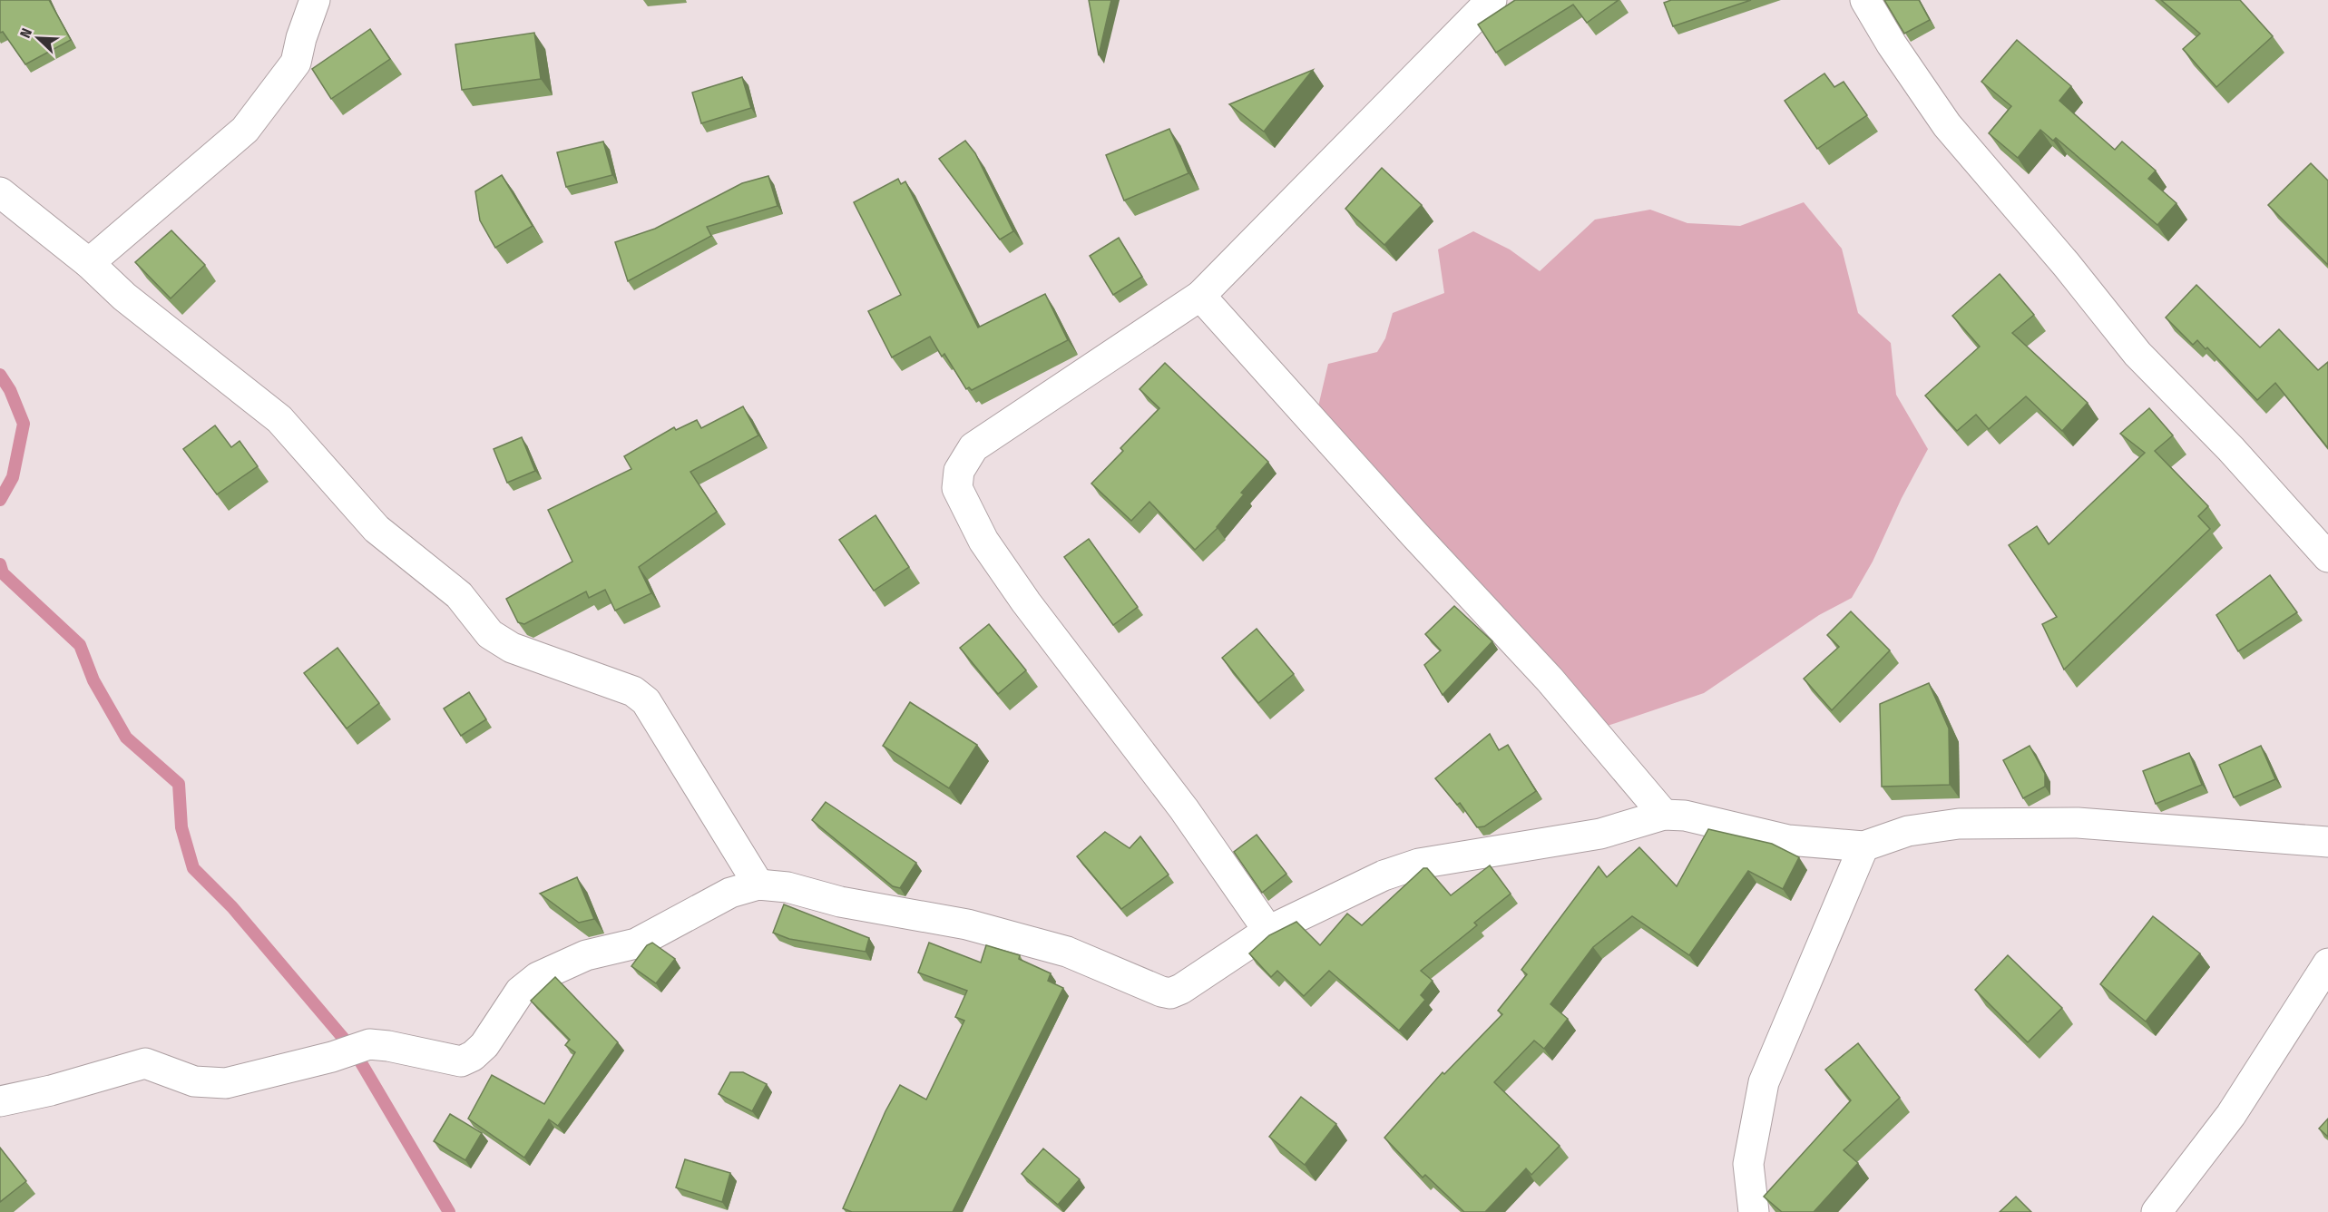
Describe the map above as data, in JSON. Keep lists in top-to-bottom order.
{
  "north": "top left"
}
